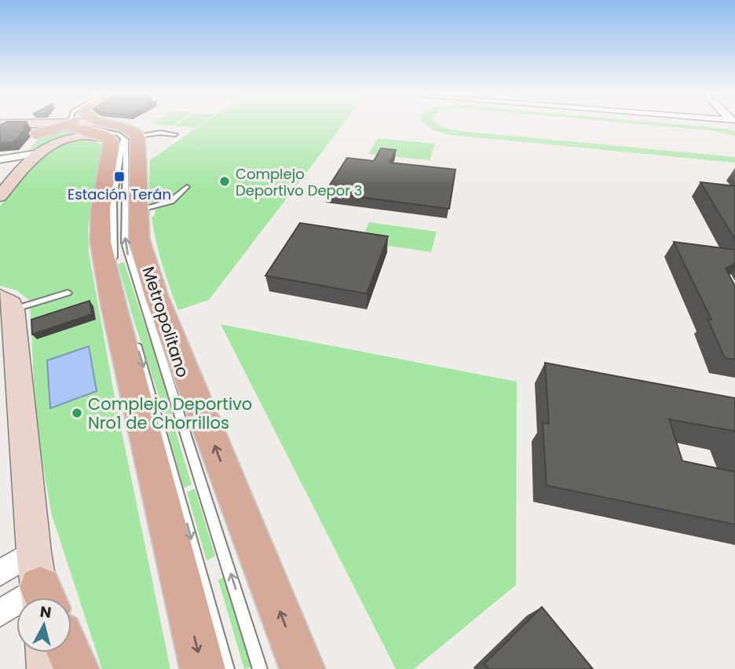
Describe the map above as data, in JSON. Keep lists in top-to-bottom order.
{
  "streets": {
    "lane": ["Metropolitano"]
  },
  "places": {
    "transit": ["Estación Terán"],
    "other": ["Complejo Deportivo Depor 3", "Complejo Deportivo Nro1 de Chorrillos"]
  },
  "north": "top"
}
